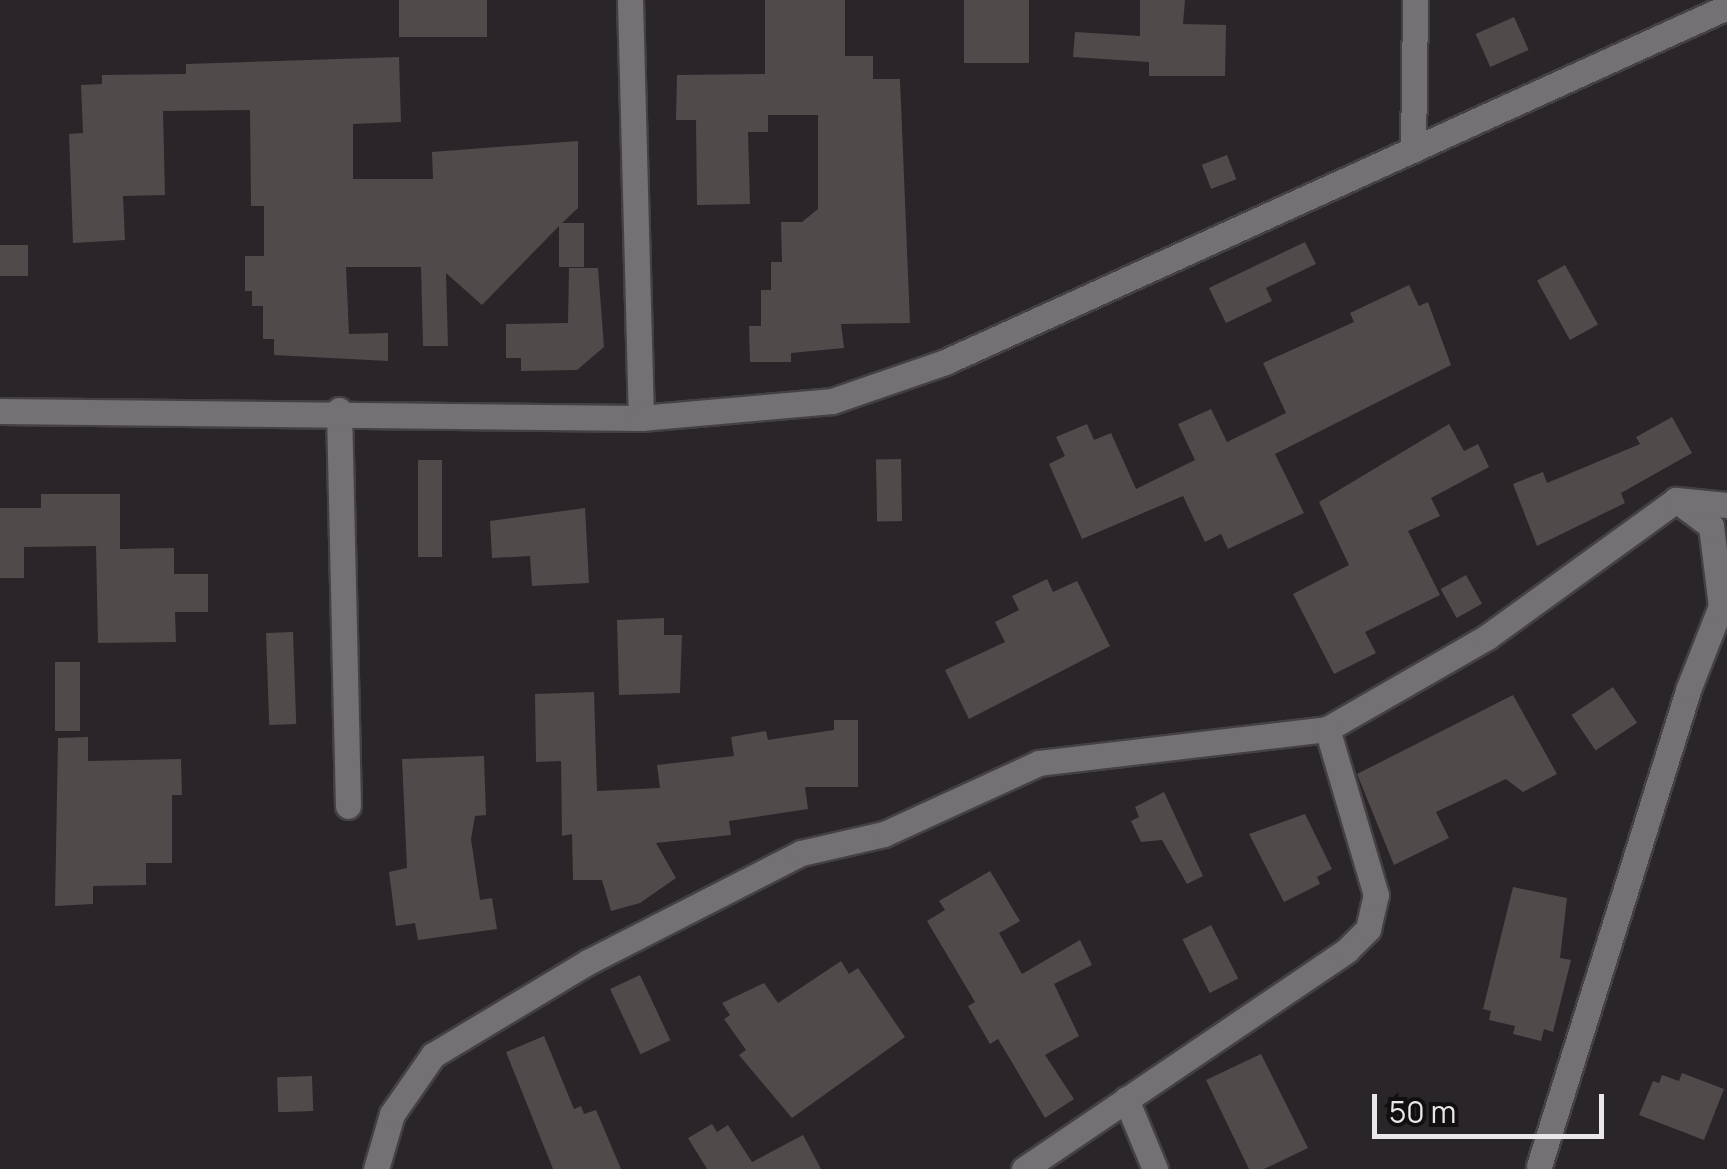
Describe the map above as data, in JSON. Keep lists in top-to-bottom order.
{
  "scale_bar": "50 m"
}
